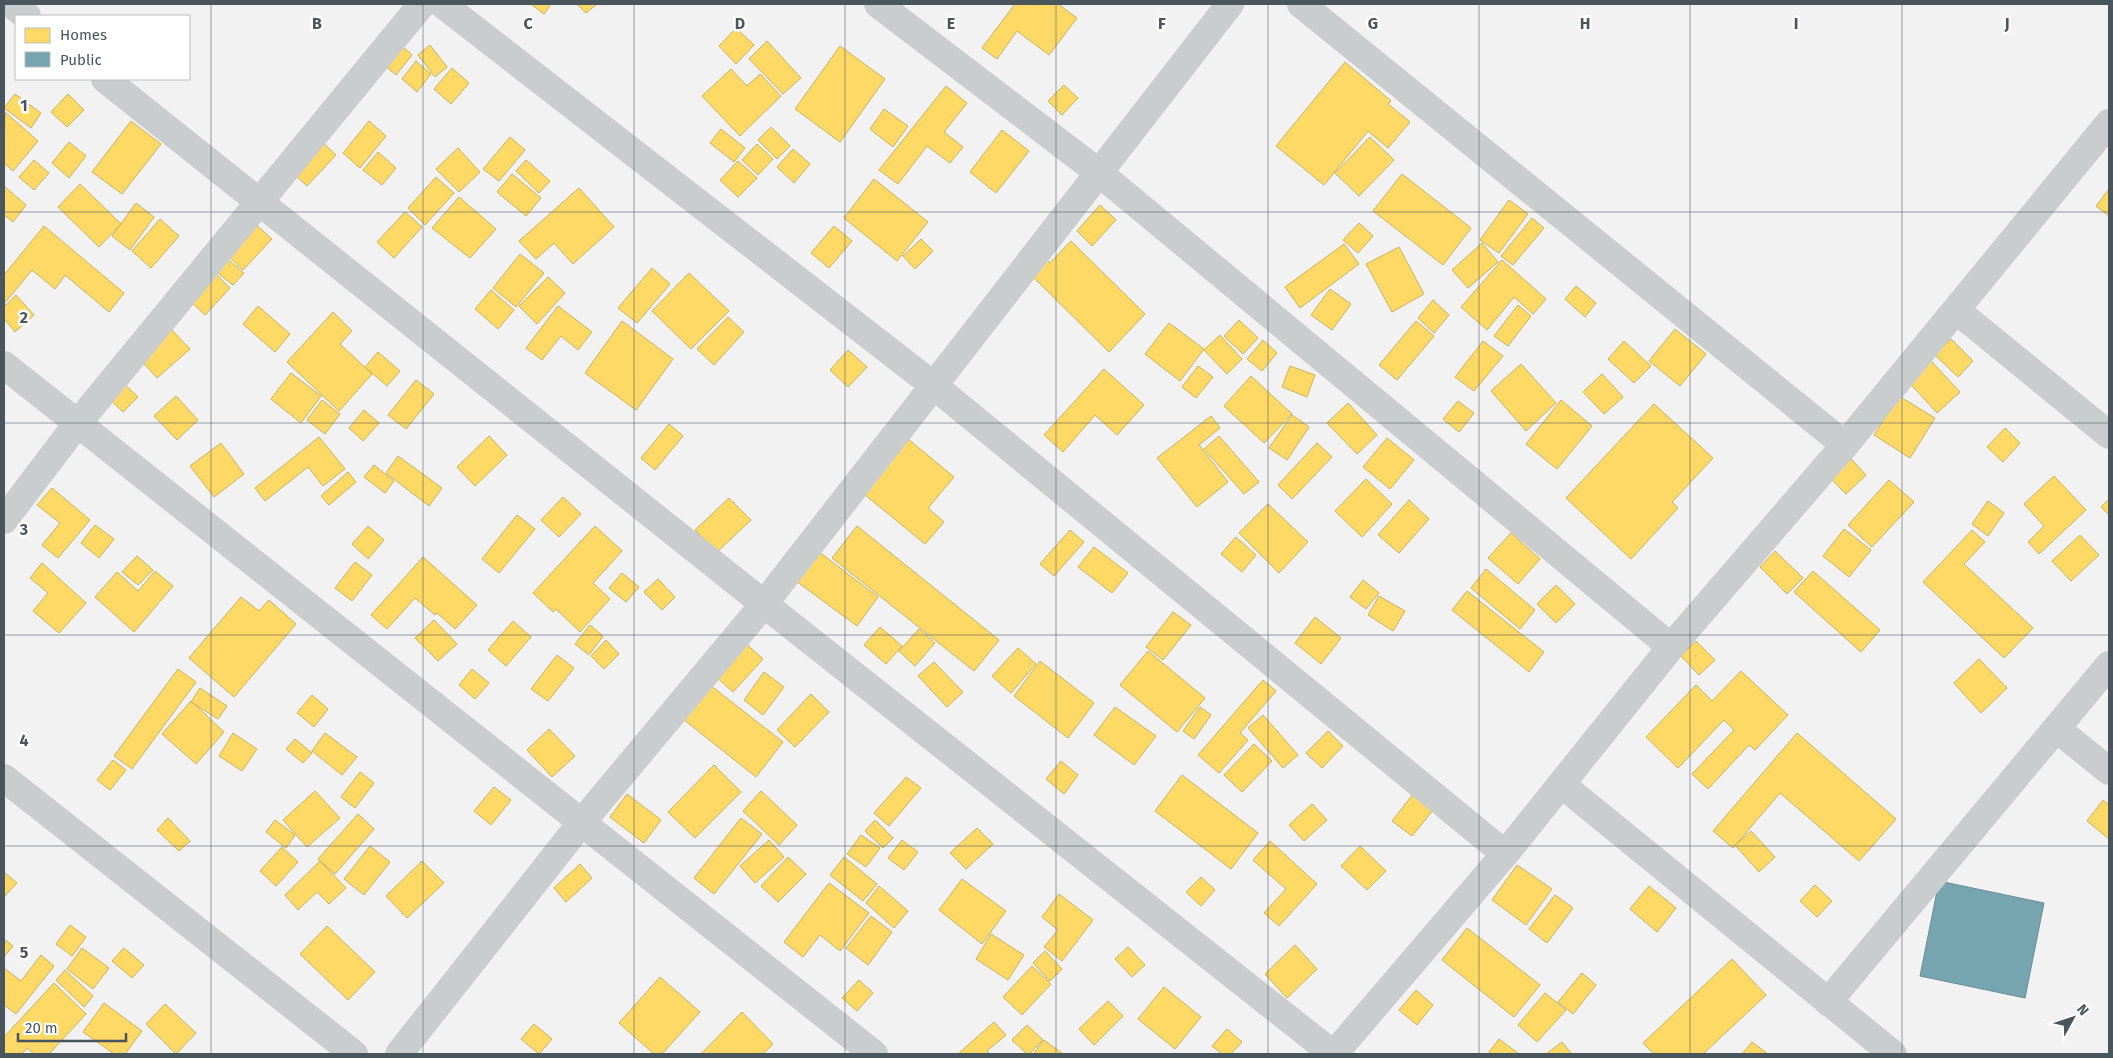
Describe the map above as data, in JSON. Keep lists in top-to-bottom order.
{
  "legend": ["Homes", "Public"],
  "scale_bar": "20 m",
  "north": "top right",
  "grid": {
    "columns": [
      "B",
      "C",
      "D",
      "E",
      "F",
      "G",
      "H",
      "I",
      "J"
    ],
    "rows": [
      "1",
      "2",
      "3",
      "4",
      "5"
    ]
  }
}
